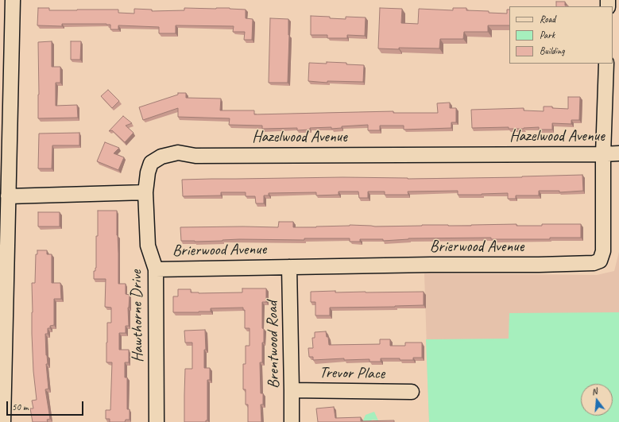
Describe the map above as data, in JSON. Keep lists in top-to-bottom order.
{
  "streets": {
    "street": [
      "Hazelwood Avenue",
      "Brierwood Avenue",
      "Hawthorne Drive",
      "Brentwood Road",
      "Trevor Place"
    ]
  },
  "crossings": [
    ["Hazelwood Avenue", "Brierwood Avenue"],
    ["Hazelwood Avenue", "Hawthorne Drive"],
    ["Brierwood Avenue", "Hawthorne Drive"],
    ["Brierwood Avenue", "Brentwood Road"],
    ["Brentwood Road", "Trevor Place"]
  ],
  "legend": ["Road", "Park", "Building"],
  "scale_bar": "50 m",
  "north": "top"
}
